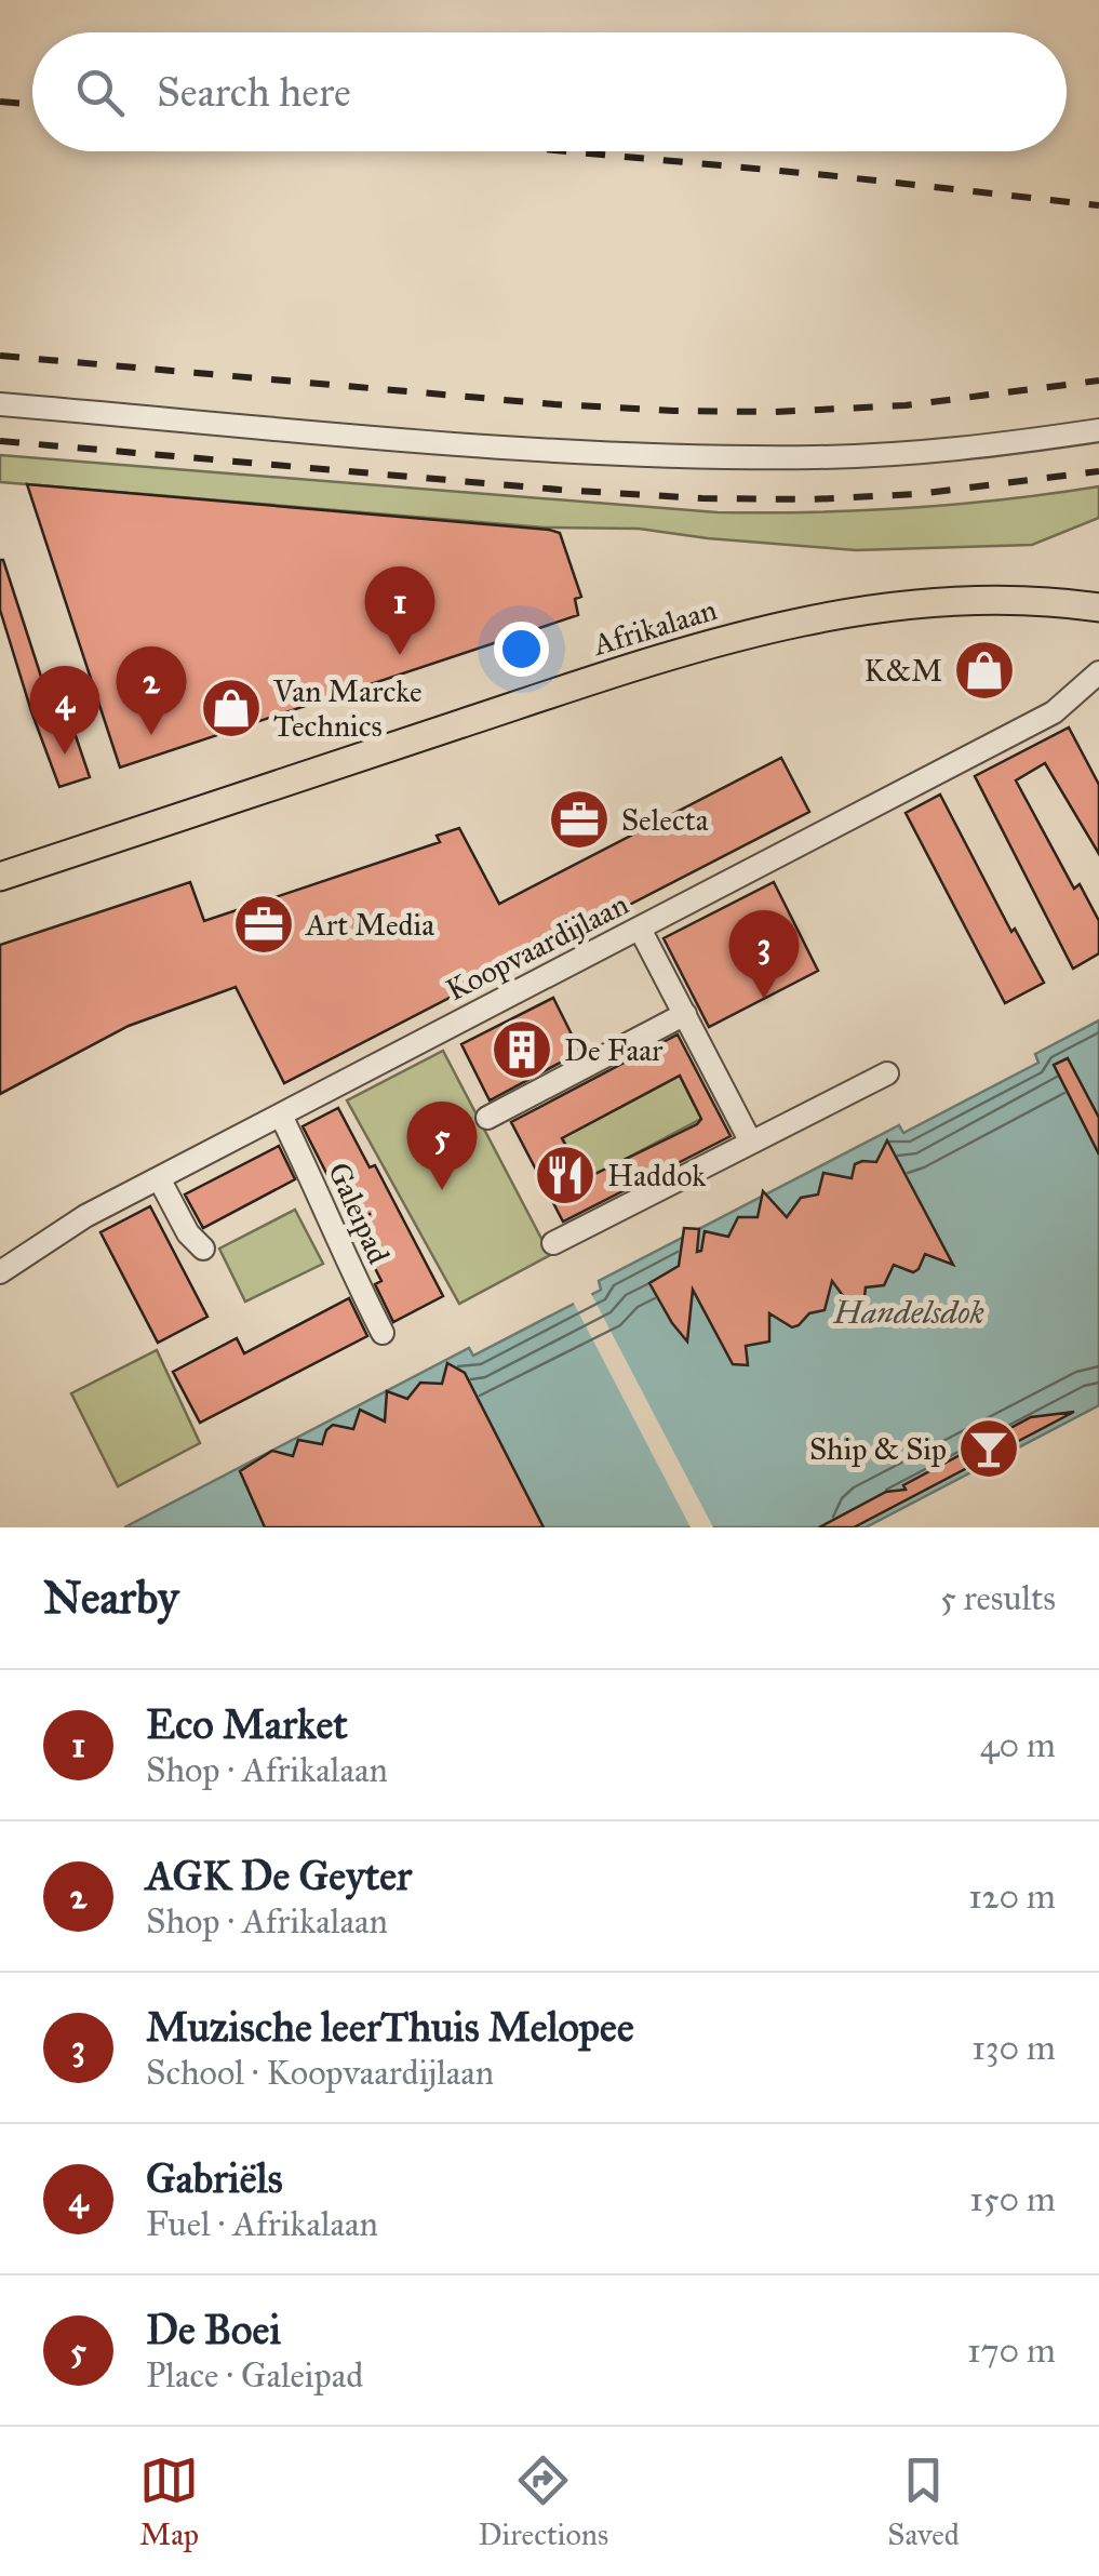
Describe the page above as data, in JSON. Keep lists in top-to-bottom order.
{
  "streets": {
    "main road": ["Afrikalaan"],
    "street": ["Koopvaardijlaan", "Galeipad"]
  },
  "crossings": [
    ["Koopvaardijlaan", "Galeipad"]
  ],
  "water": ["Handelsdok"],
  "places": {
    "shop": ["K&M", "Van Marcke Technics"],
    "office": ["Selecta", "Art Media"],
    "building": ["De Faar"],
    "restaurant": ["Haddok"],
    "bar": ["Ship & Sip"]
  },
  "page": {
    "search": "Search here",
    "pins": [
      "1",
      "2",
      "4",
      "3",
      "5"
    ],
    "heading": ["Nearby", "5 results"],
    "list": [
      {
        "mark": "1",
        "name": "Eco Market",
        "note": "Shop · Afrikalaan",
        "value": "40 m"
      },
      {
        "mark": "2",
        "name": "AGK De Geyter",
        "note": "Shop · Afrikalaan",
        "value": "120 m"
      },
      {
        "mark": "3",
        "name": "Muzische leerThuis Melopee",
        "note": "School · Koopvaardijlaan",
        "value": "130 m"
      },
      {
        "mark": "4",
        "name": "Gabriëls",
        "note": "Fuel · Afrikalaan",
        "value": "150 m"
      },
      {
        "mark": "5",
        "name": "De Boei",
        "note": "Place · Galeipad",
        "value": "170 m"
      }
    ],
    "nav": ["Map", "Directions", "Saved"]
  }
}
